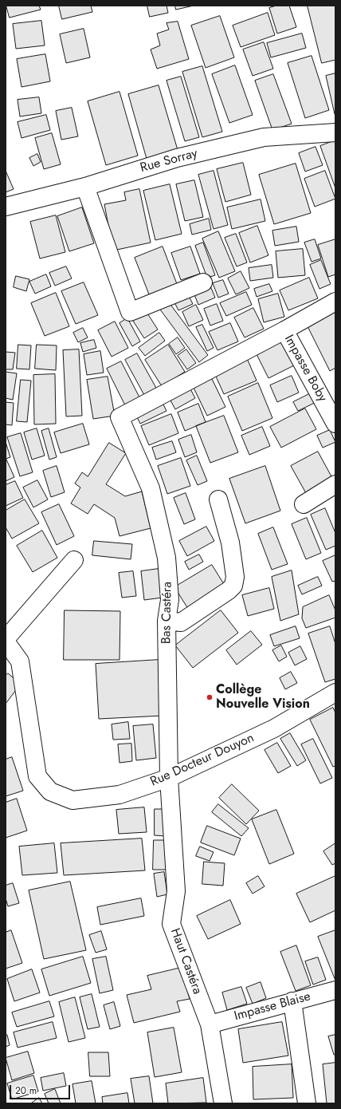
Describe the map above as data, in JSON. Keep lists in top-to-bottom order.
{
  "streets": {
    "street": [
      "Rue Sorray",
      "Impasse Boby",
      "Bas Castéra",
      "Rue Docteur Douyon",
      "Haut Castéra",
      "Impasse Blaise"
    ]
  },
  "crossings": [
    ["Impasse Boby", "Bas Castéra"],
    ["Bas Castéra", "Rue Docteur Douyon"],
    ["Bas Castéra", "Haut Castéra"],
    ["Rue Docteur Douyon", "Haut Castéra"],
    ["Haut Castéra", "Impasse Blaise"]
  ],
  "places": ["Collège Nouvelle Vision"],
  "scale_bar": "20 m"
}
